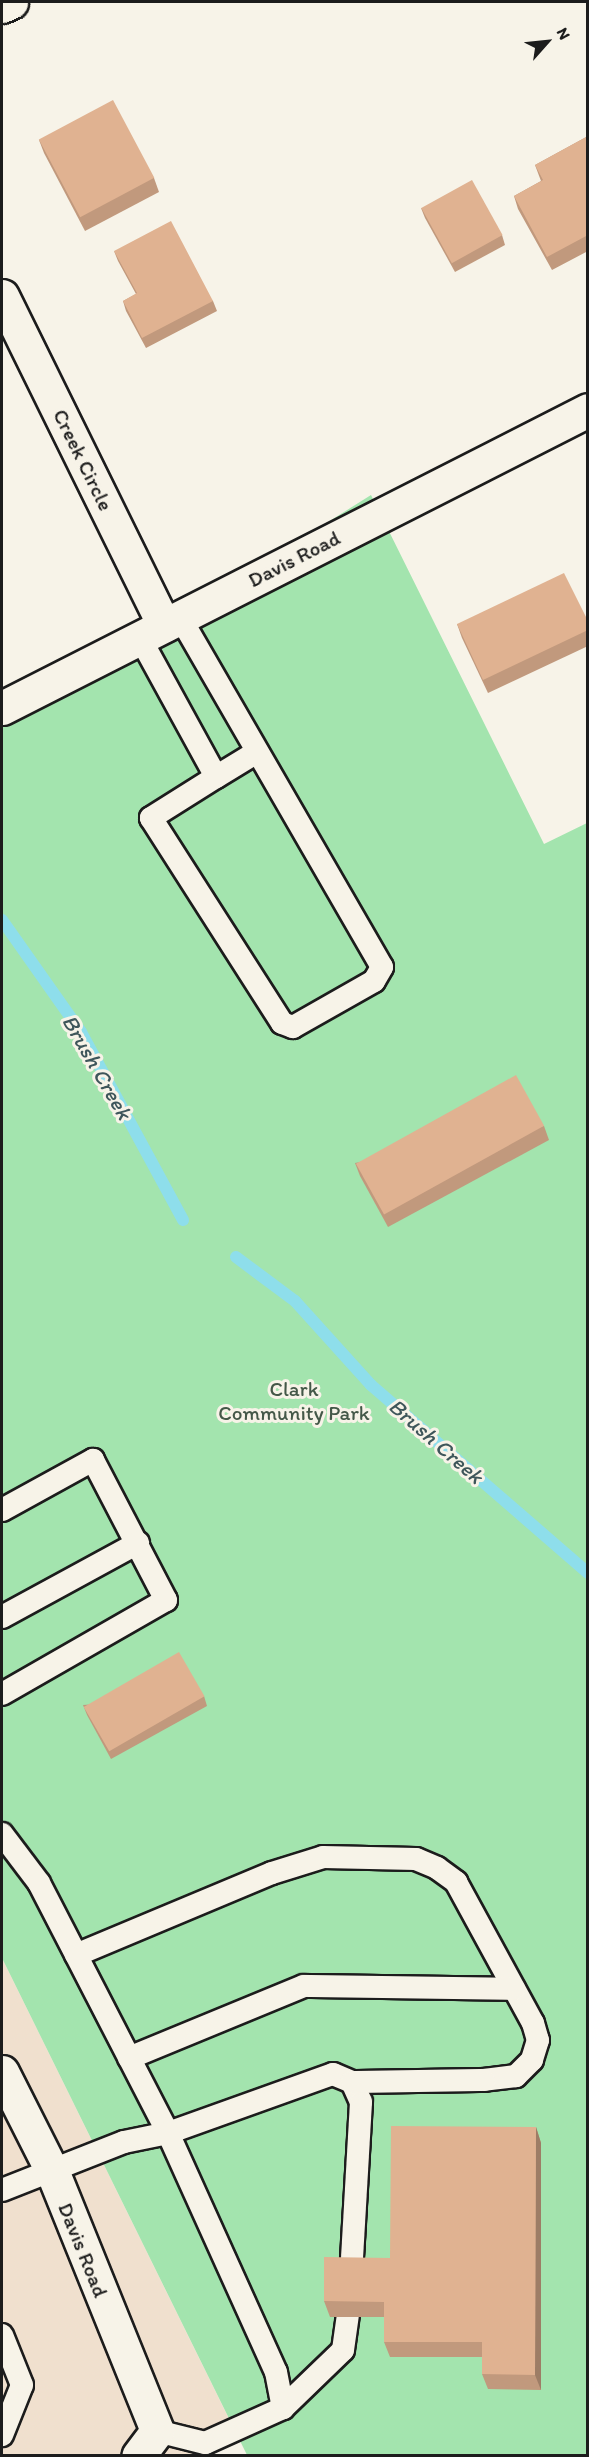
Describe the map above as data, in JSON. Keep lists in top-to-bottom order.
{
  "streets": {
    "street": ["Creek Circle", "Davis Road"]
  },
  "crossings": [
    ["Creek Circle", "Davis Road"]
  ],
  "water": ["Brush Creek"],
  "parks": ["Clark Community Park"],
  "north": "top right"
}
